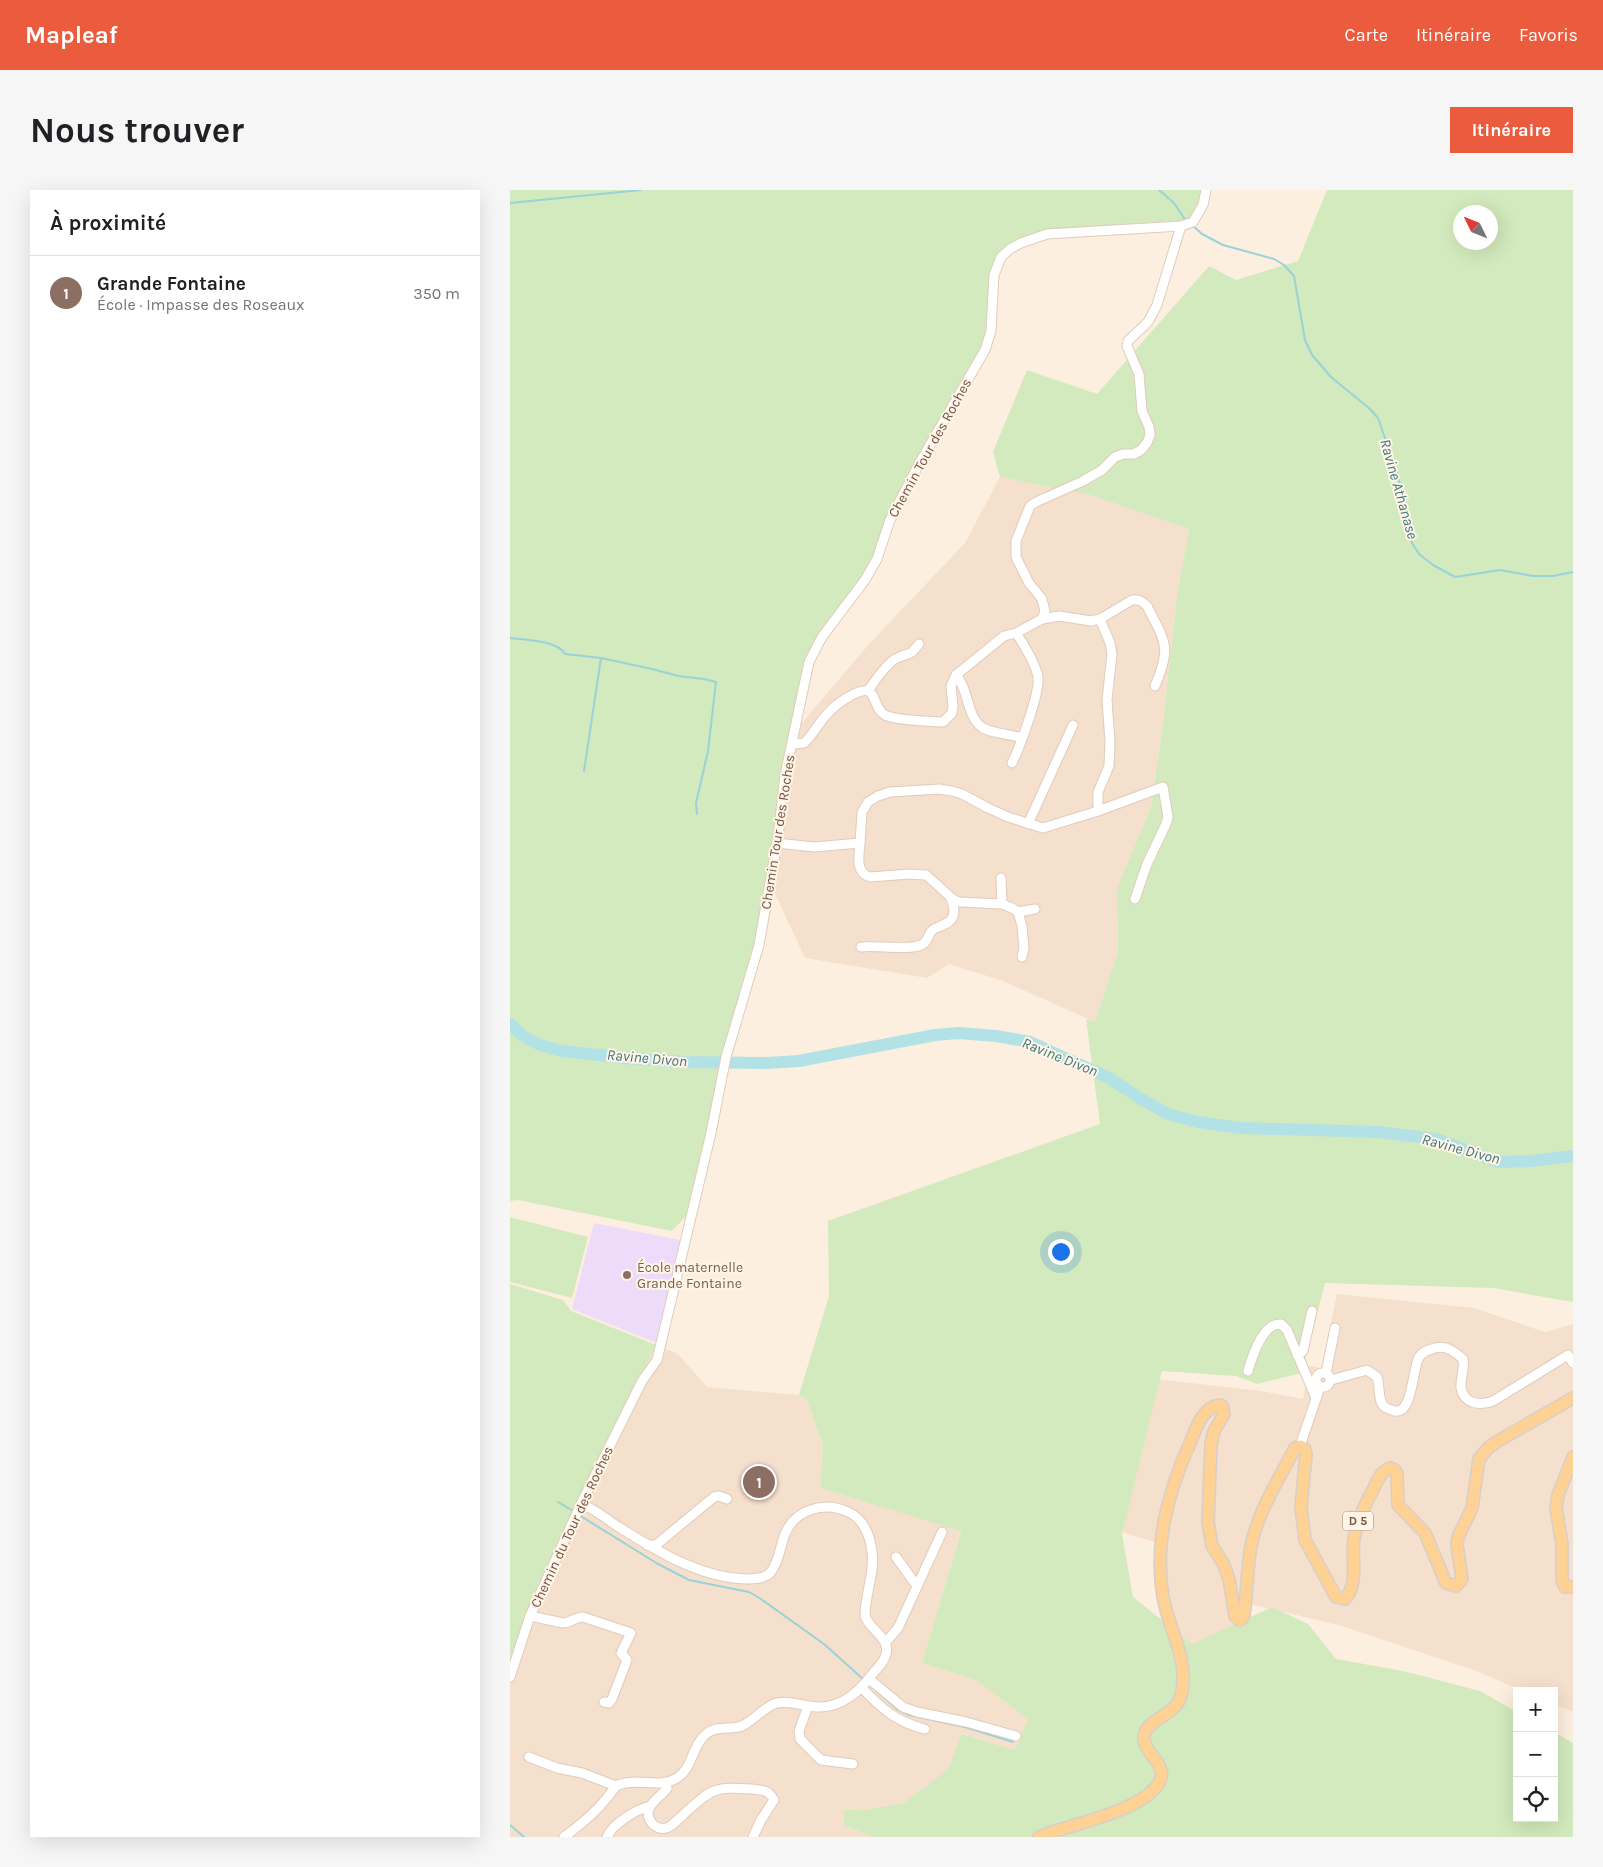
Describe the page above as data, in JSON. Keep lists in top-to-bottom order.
{
  "streets": {
    "main road": ["D 5"],
    "street": ["Chemin Tour des Roches", "Chemin du Tour des Roches"]
  },
  "crossings": [
    ["Chemin Tour des Roches", "Chemin du Tour des Roches"]
  ],
  "water": ["Ravine Athanase", "Ravine Divon"],
  "places": ["École maternelle Grande Fontaine"],
  "north": "top left",
  "page": {
    "header": "Mapleaf",
    "nav": ["Carte", "Itinéraire", "Favoris"],
    "buttons": "Itinéraire",
    "title": "Nous trouver",
    "heading": "À proximité",
    "list": [
      {
        "mark": "1",
        "name": "Grande Fontaine",
        "note": "École · Impasse des Roseaux",
        "value": "350 m"
      }
    ],
    "pins": "1",
    "map_buttons": ["+", "−"]
  }
}
